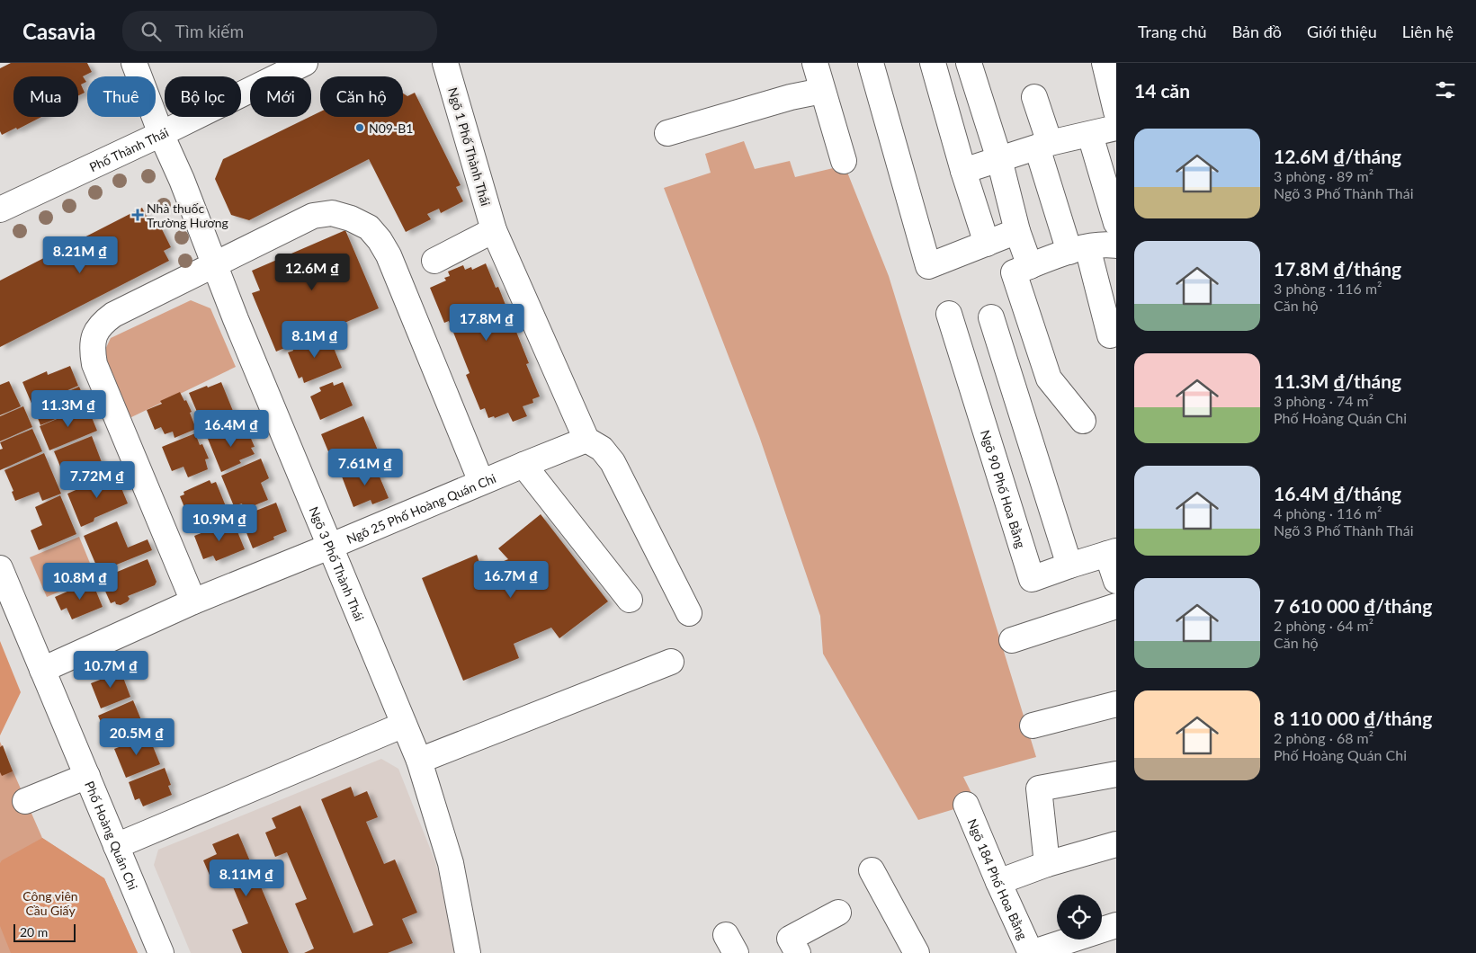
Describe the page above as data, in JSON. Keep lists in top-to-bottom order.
{
  "streets": {
    "street": [
      "Ngõ 1 Phố Thành Thái",
      "Phố Thành Thái",
      "Ngõ 90 Phố Hoa Bằng",
      "Ngõ 25 Phố Hoàng Quán Chi",
      "Ngõ 3 Phố Thành Thái",
      "Phố Hoàng Quán Chi",
      "Ngõ 184 Phố Hoa Bằng"
    ]
  },
  "crossings": [
    ["Ngõ 1 Phố Thành Thái", "Ngõ 25 Phố Hoàng Quán Chi"],
    ["Phố Thành Thái", "Ngõ 3 Phố Thành Thái"],
    ["Ngõ 25 Phố Hoàng Quán Chi", "Ngõ 3 Phố Thành Thái"],
    ["Ngõ 25 Phố Hoàng Quán Chi", "Phố Hoàng Quán Chi"]
  ],
  "parks": ["Công viên Cầu Giấy"],
  "places": {
    "other": ["N09-B1"],
    "health": ["Nhà thuốc Trường Hương"]
  },
  "scale_bar": "20 m",
  "page": {
    "header": "Casavia",
    "search": "Tìm kiếm",
    "nav": [
      "Trang chủ",
      "Bản đồ",
      "Giới thiệu",
      "Liên hệ"
    ],
    "heading": "14 căn",
    "chip": [
      "Mua",
      "Thuê",
      "Bộ lọc",
      "Mới",
      "Căn hộ"
    ],
    "list": [
      {
        "name": "12.6M ₫/tháng",
        "note": "3 phòng · 89 m² · Ngõ 3 Phố Thành Thái"
      },
      {
        "name": "17.8M ₫/tháng",
        "note": "3 phòng · 116 m² · Căn hộ"
      },
      {
        "name": "11.3M ₫/tháng",
        "note": "3 phòng · 74 m² · Phố Hoàng Quán Chi"
      },
      {
        "name": "16.4M ₫/tháng",
        "note": "4 phòng · 116 m² · Ngõ 3 Phố Thành Thái"
      },
      {
        "name": "7 610 000 ₫/tháng",
        "note": "2 phòng · 64 m² · Căn hộ"
      },
      {
        "name": "8 110 000 ₫/tháng",
        "note": "2 phòng · 68 m² · Phố Hoàng Quán Chi"
      }
    ],
    "price": [
      "8.21M ₫",
      "12.6M ₫",
      "17.8M ₫",
      "8.1M ₫",
      "11.3M ₫",
      "16.4M ₫",
      "7.61M ₫",
      "7.72M ₫",
      "10.9M ₫",
      "16.7M ₫",
      "10.8M ₫",
      "10.7M ₫",
      "20.5M ₫",
      "8.11M ₫"
    ],
    "scale": "20 m"
  }
}
